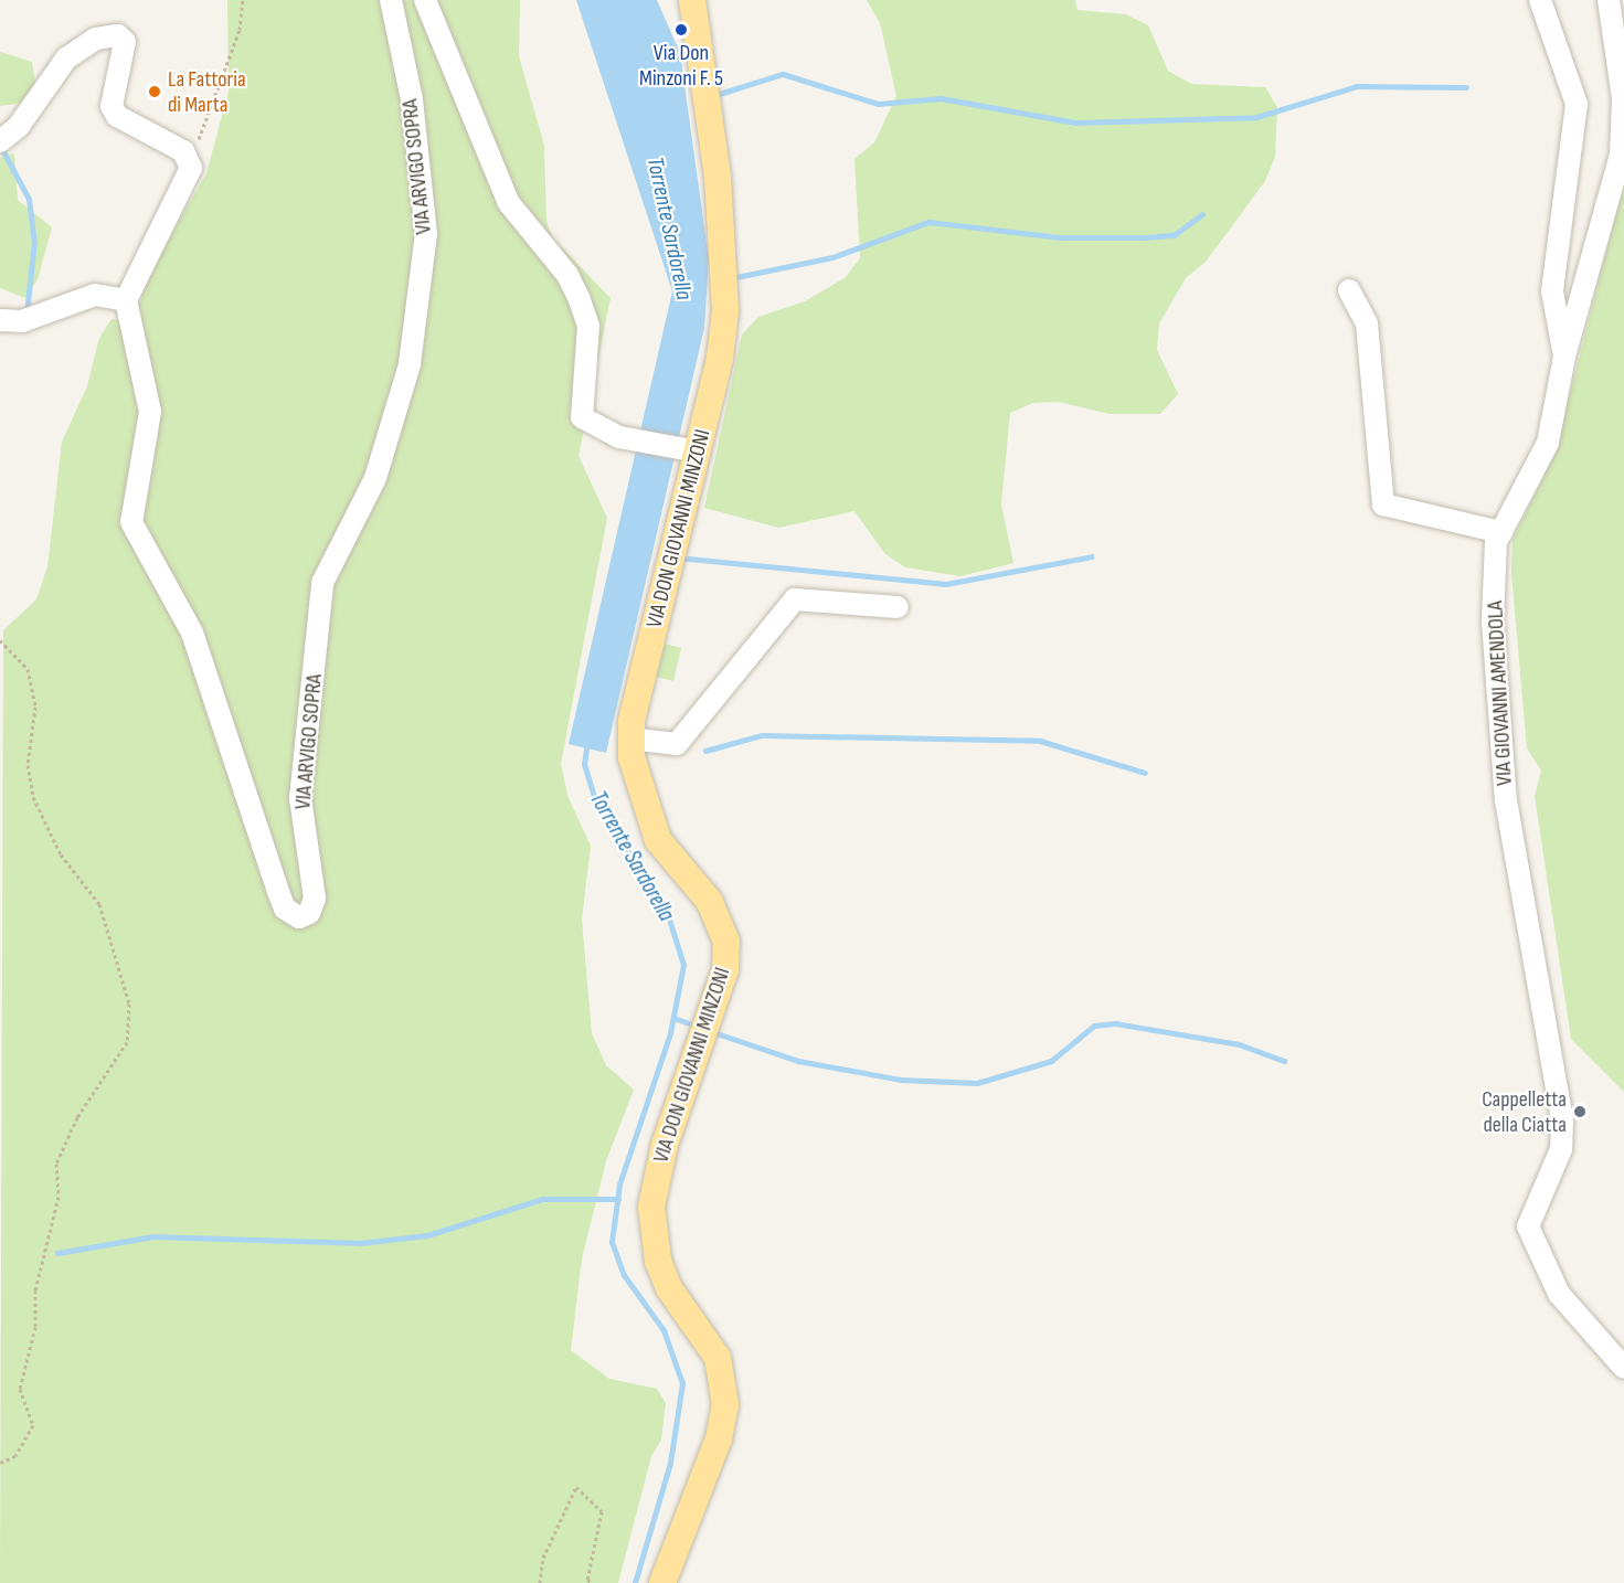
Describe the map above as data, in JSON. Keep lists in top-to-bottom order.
{
  "streets": {
    "main road": ["VIA DON GIOVANNI MINZONI"],
    "street": ["VIA ARVIGO SOPRA", "VIA GIOVANNI AMENDOLA"]
  },
  "water": ["Torrente Sardorella"],
  "places": ["Via Don Minzoni F. 5", "La Fattoria di Marta", "Cappelletta della Ciatta"]
}
